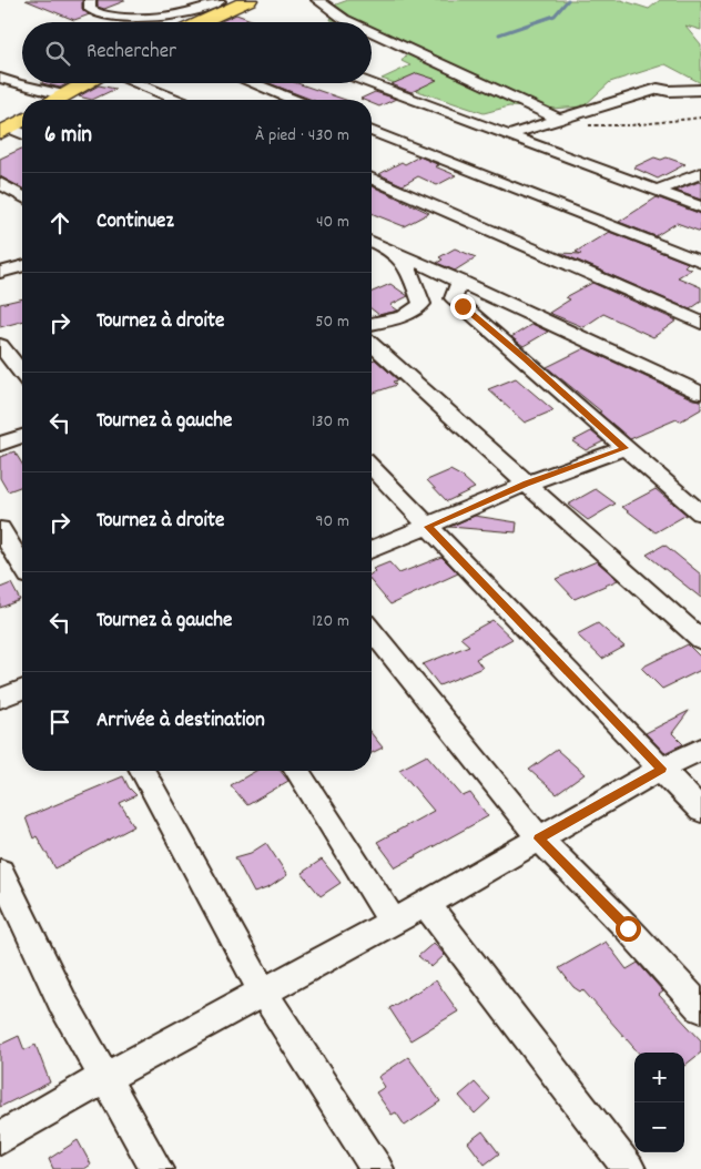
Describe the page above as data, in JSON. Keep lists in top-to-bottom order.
{
  "page": {
    "search": "Rechercher",
    "heading": ["6 min", "À pied · 430 m"],
    "list": [
      ["Continuez", "40 m"],
      ["Tournez à droite", "50 m"],
      ["Tournez à gauche", "130 m"],
      ["Tournez à droite", "90 m"],
      ["Tournez à gauche", "120 m"],
      "Arrivée à destination"
    ],
    "map_buttons": ["+", "−"]
  }
}
